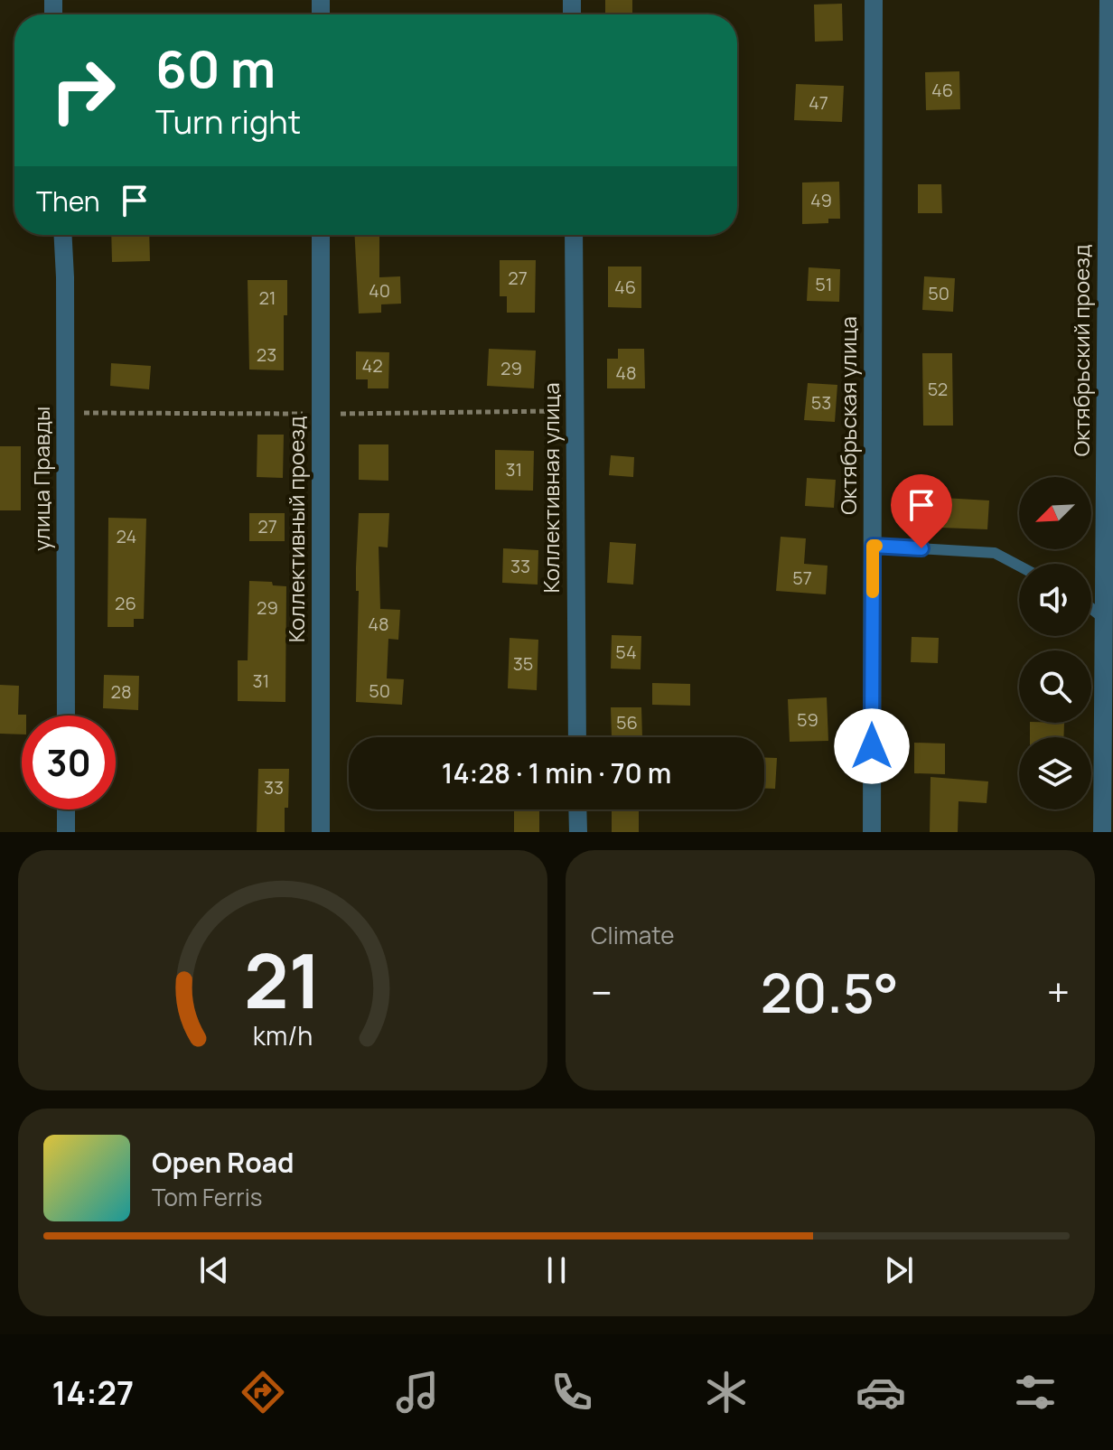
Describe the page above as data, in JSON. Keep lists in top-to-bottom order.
{
  "streets": {
    "street": [
      "Октябрьский проезд",
      "Октябрьская улица",
      "улица Правды",
      "Коллективная улица",
      "Коллективный проезд"
    ]
  },
  "house_numbers": [
    "46",
    "47",
    "49",
    "27",
    "51",
    "46",
    "40",
    "50",
    "21",
    "23",
    "42",
    "29",
    "48",
    "52",
    "53",
    "31",
    "27",
    "24",
    "33",
    "57",
    "26",
    "29",
    "48",
    "54",
    "35",
    "31",
    "50",
    "28",
    "59",
    "56",
    "33"
  ],
  "north": "bottom left",
  "page": {
    "turn": ["60 m", "Turn right"],
    "then": "Then",
    "limit": "30",
    "trip": "14:28 · 1 min · 70 m",
    "tile": "Climate",
    "heat": ["−", "20.5°", "+"],
    "song": ["Open Road", "Tom Ferris"],
    "tabs": "14:27",
    "gauge": ["21", "km/h"]
  }
}
